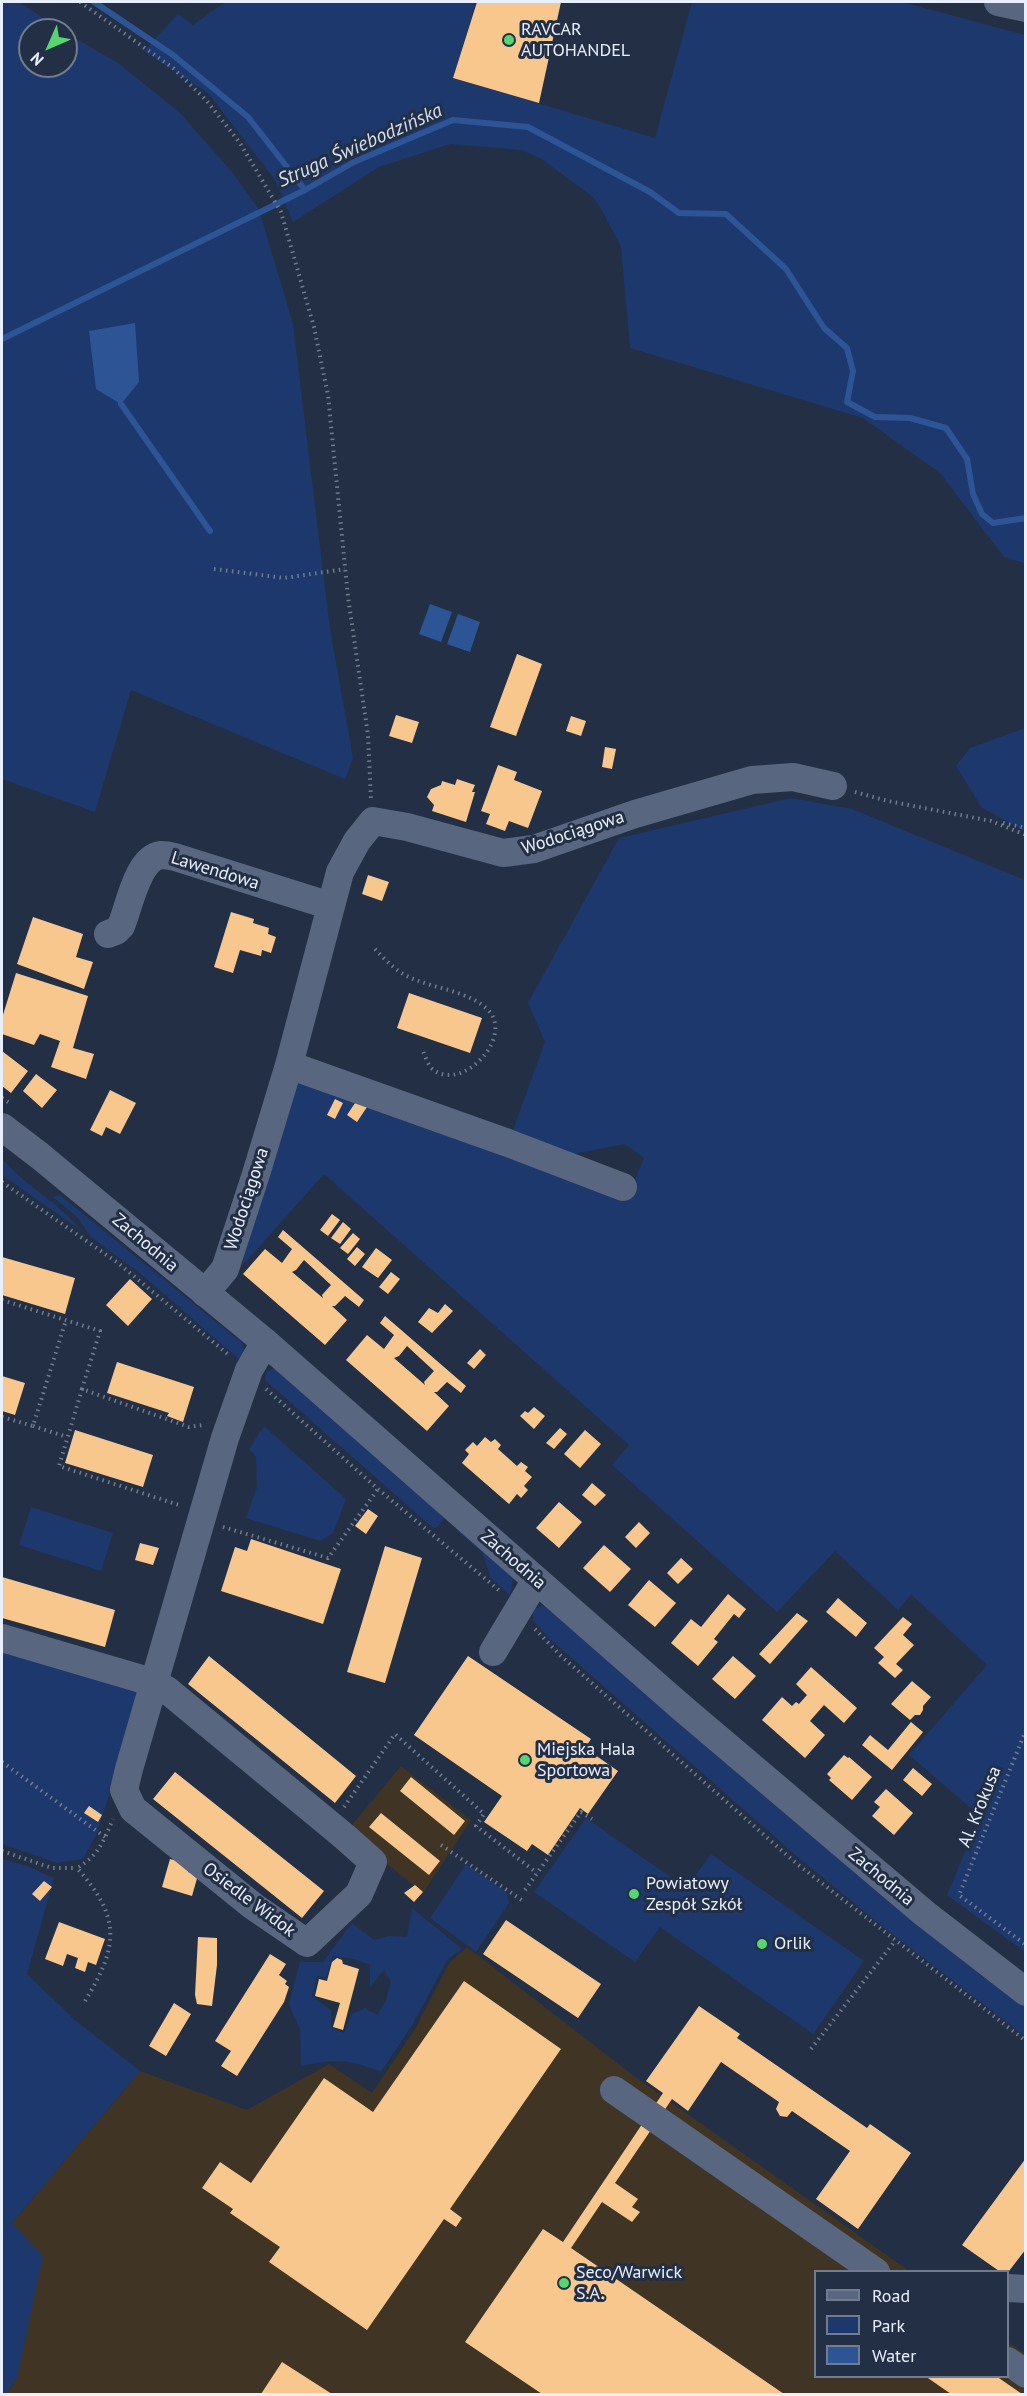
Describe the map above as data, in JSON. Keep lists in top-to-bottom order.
{
  "streets": {
    "street": [
      "Wodociągowa",
      "Lawendowa",
      "Zachodnia",
      "Osiedle Widok"
    ],
    "path": ["Al. Krokusa"]
  },
  "crossings": [
    ["Wodociągowa", "Lawendowa"],
    ["Wodociągowa", "Zachodnia"]
  ],
  "water": ["Struga Świebodzińska"],
  "places": [
    "RAVCAR AUTOHANDEL",
    "Miejska Hala Sportowa",
    "Powiatowy Zespół Szkół",
    "Orlik",
    "Seco/Warwick S.A."
  ],
  "legend": ["Road", "Park", "Water"],
  "north": "bottom left"
}
